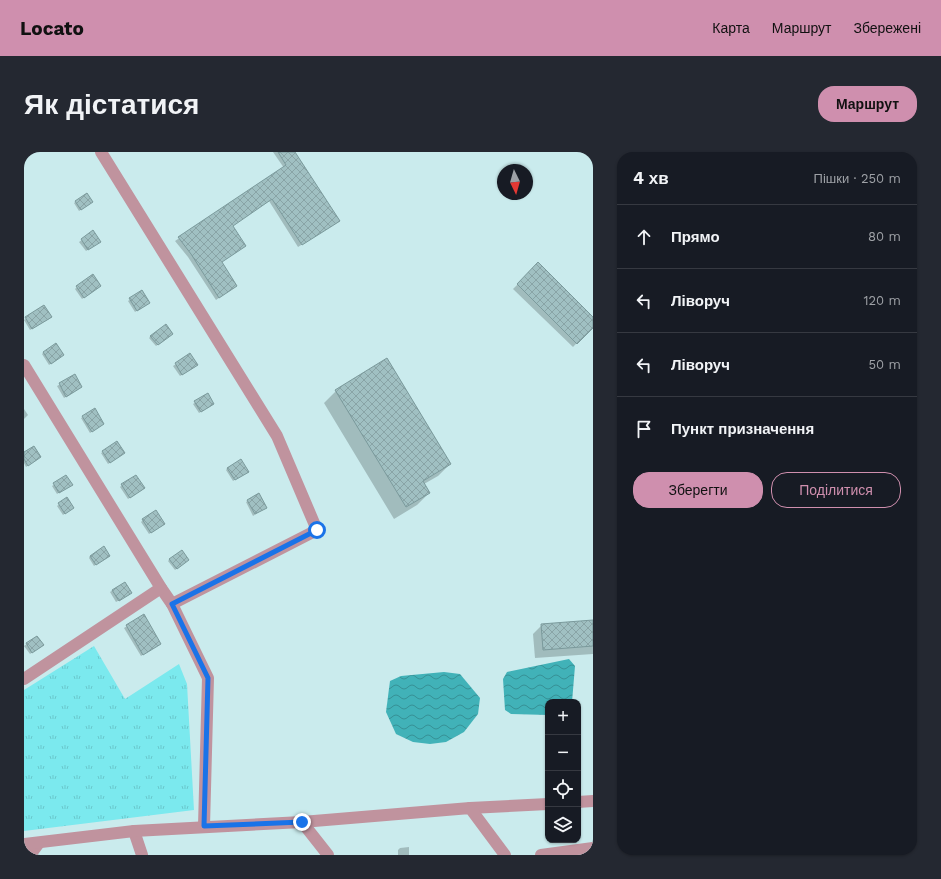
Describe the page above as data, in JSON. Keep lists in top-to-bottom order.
{
  "north": "bottom",
  "page": {
    "header": "Locato",
    "nav": ["Карта", "Маршрут", "Збережені"],
    "buttons": [
      "Маршрут",
      ["Зберегти", "Поділитися"]
    ],
    "title": "Як дістатися",
    "heading": ["4 хв", "Пішки · 250 m"],
    "list": [
      ["Прямо", "80 m"],
      ["Ліворуч", "120 m"],
      ["Ліворуч", "50 m"],
      "Пункт призначення"
    ],
    "map_buttons": ["+", "−"]
  }
}
